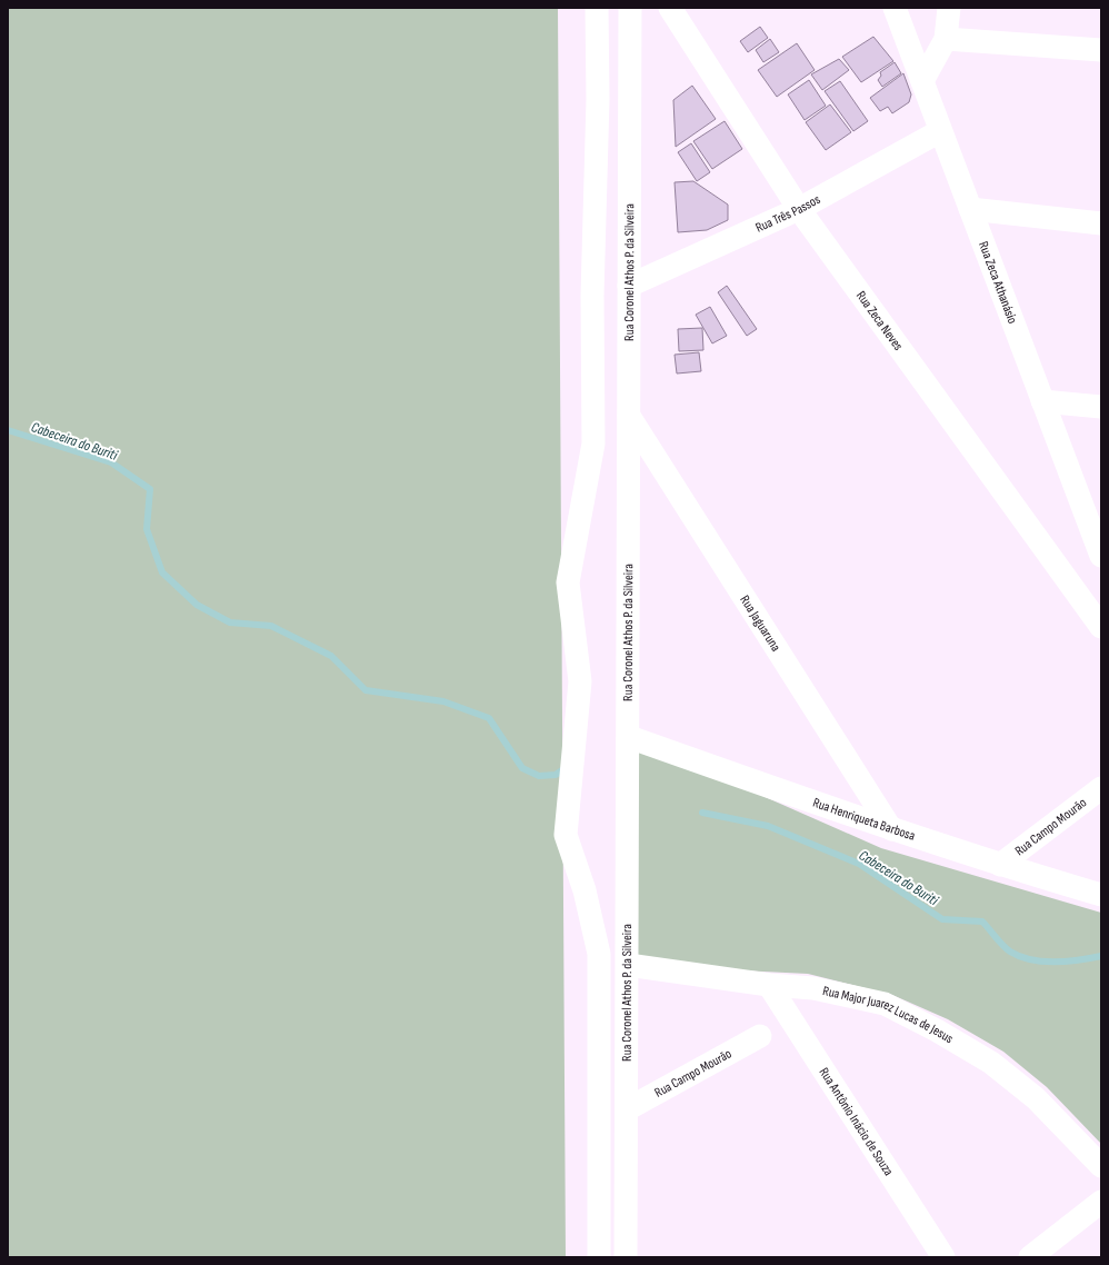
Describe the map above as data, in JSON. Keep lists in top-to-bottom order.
{
  "streets": {
    "street": [
      "Rua Três Passos",
      "Rua Coronel Athos P. da Silveira",
      "Rua Zeca Athanásio",
      "Rua Zeca Neves",
      "Rua Jaguaruna",
      "Rua Henriqueta Barbosa",
      "Rua Campo Mourão",
      "Rua Major Juarez Lucas de Jesus",
      "Rua Antônio Inácio de Souza"
    ]
  },
  "crossings": [
    ["Rua Três Passos", "Rua Coronel Athos P. da Silveira"],
    ["Rua Três Passos", "Rua Zeca Athanásio"],
    ["Rua Três Passos", "Rua Zeca Neves"],
    ["Rua Coronel Athos P. da Silveira", "Rua Jaguaruna"],
    ["Rua Coronel Athos P. da Silveira", "Rua Henriqueta Barbosa"],
    ["Rua Coronel Athos P. da Silveira", "Rua Campo Mourão"],
    ["Rua Coronel Athos P. da Silveira", "Rua Major Juarez Lucas de Jesus"],
    ["Rua Jaguaruna", "Rua Henriqueta Barbosa"],
    ["Rua Henriqueta Barbosa", "Rua Campo Mourão"],
    ["Rua Major Juarez Lucas de Jesus", "Rua Antônio Inácio de Souza"]
  ],
  "water": ["Cabeceira do Buriti"]
}
